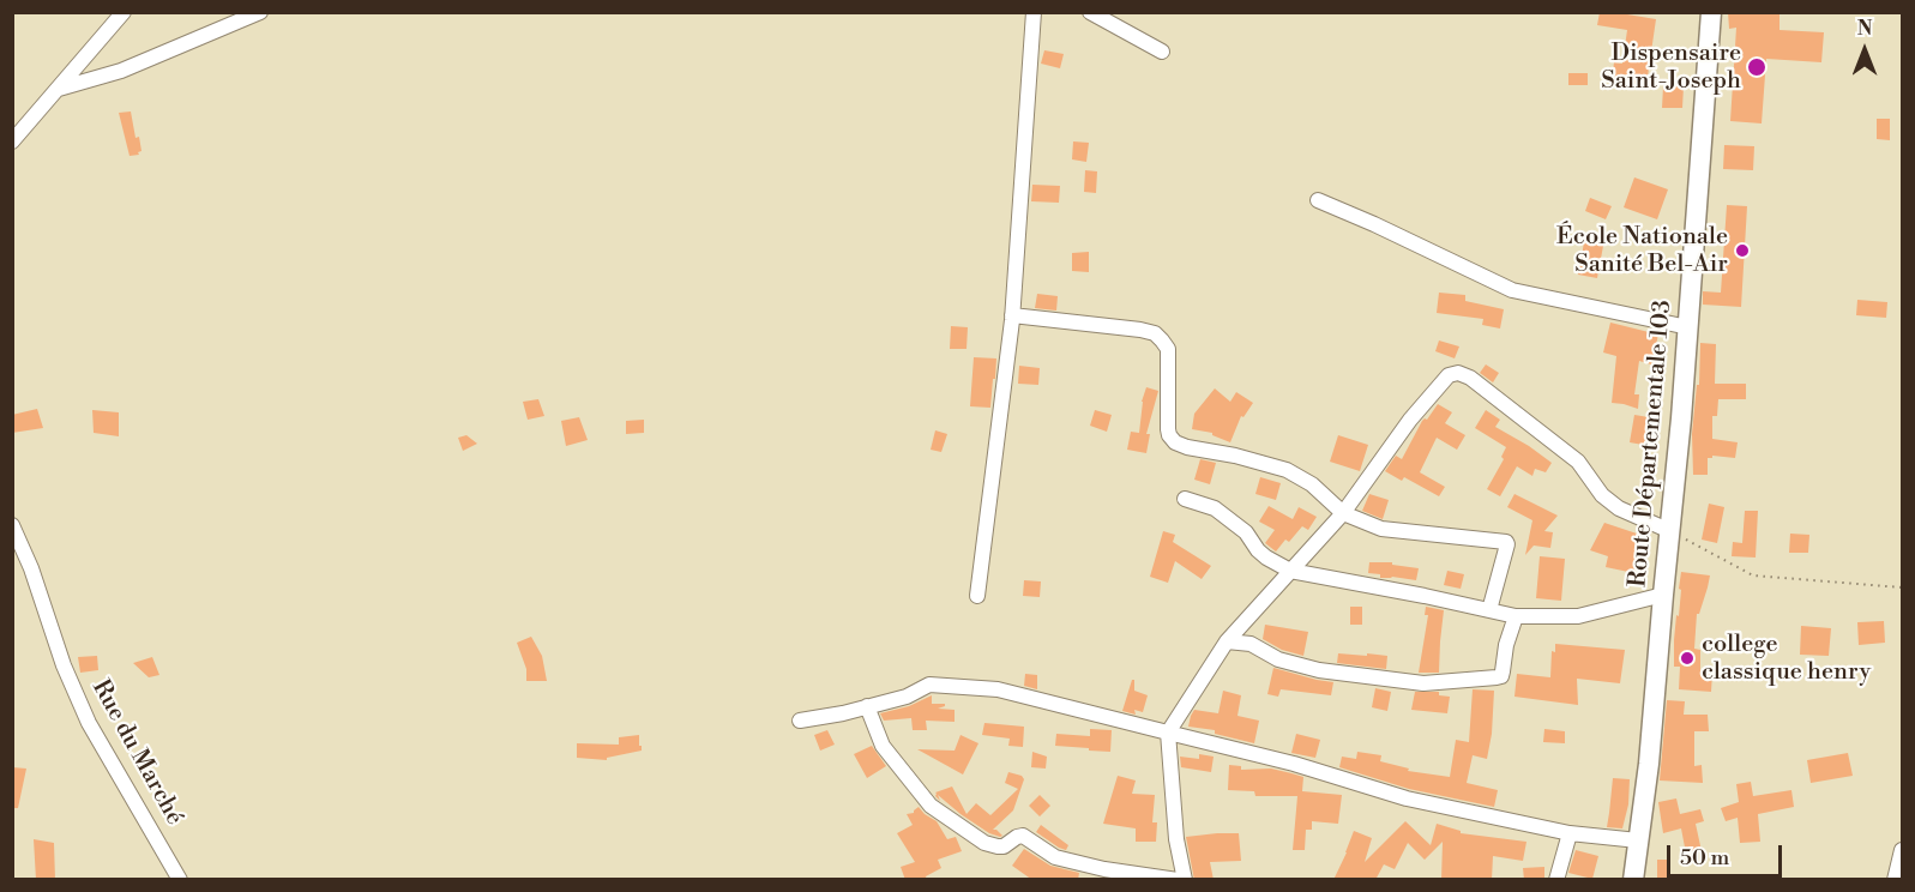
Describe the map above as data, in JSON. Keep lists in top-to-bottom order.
{
  "streets": {
    "main road": ["Route Départementale 103"],
    "street": ["Rue du Marché"]
  },
  "places": ["Dispensaire Saint-Joseph", "École Nationale Sanité Bel-Air", "college classique henry"],
  "scale_bar": "50 m",
  "north": "top"
}
